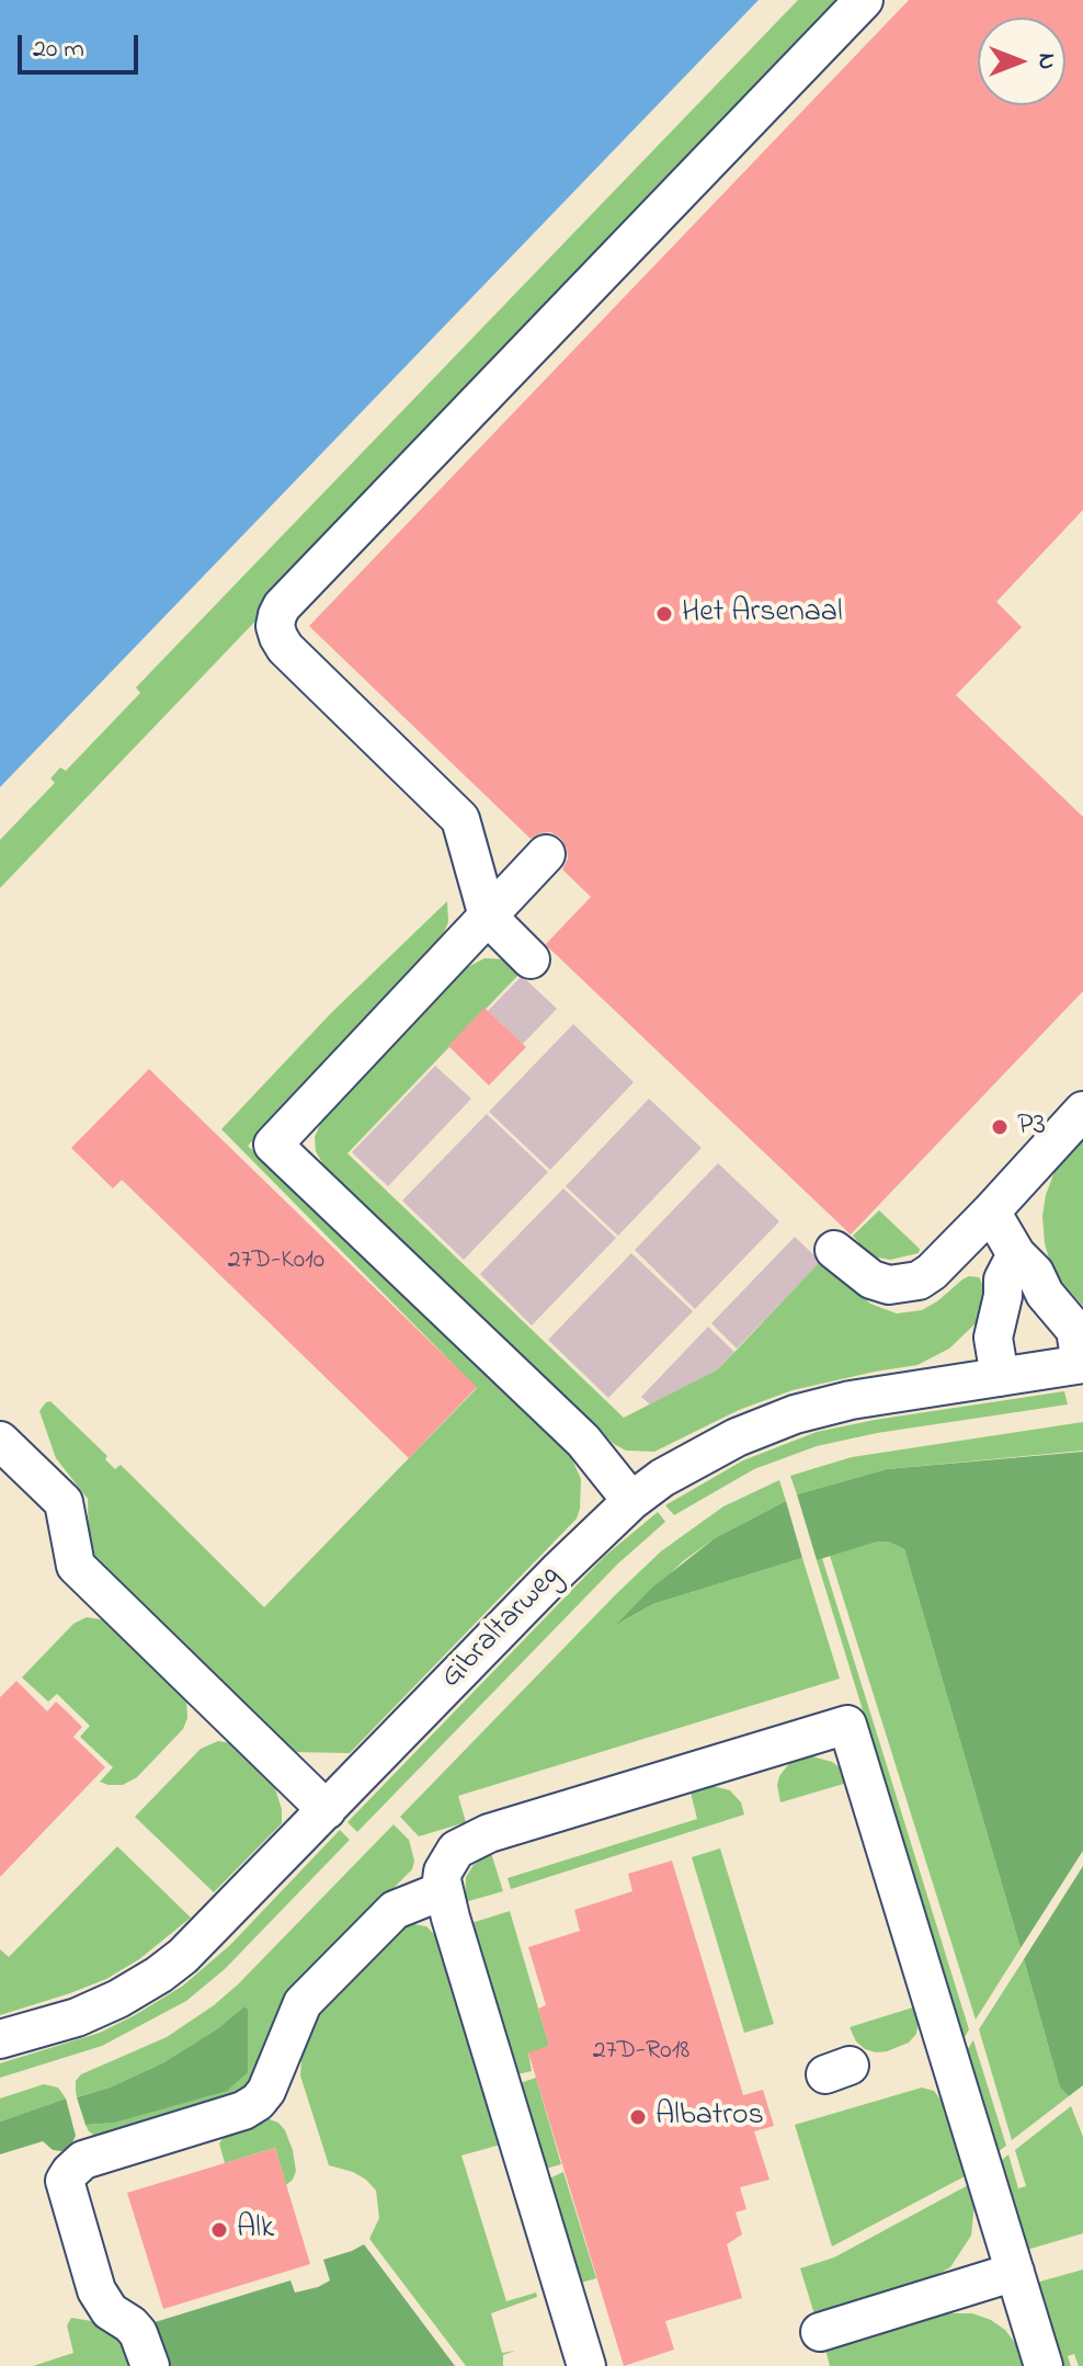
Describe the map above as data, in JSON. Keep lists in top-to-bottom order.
{
  "streets": {
    "street": ["Gibraltarweg"]
  },
  "places": [
    "Het Arsenaal",
    "P3",
    "Albatros",
    "Alk"
  ],
  "house_numbers": ["27D-K010", "27D-R018"],
  "scale_bar": "20 m",
  "north": "right"
}
